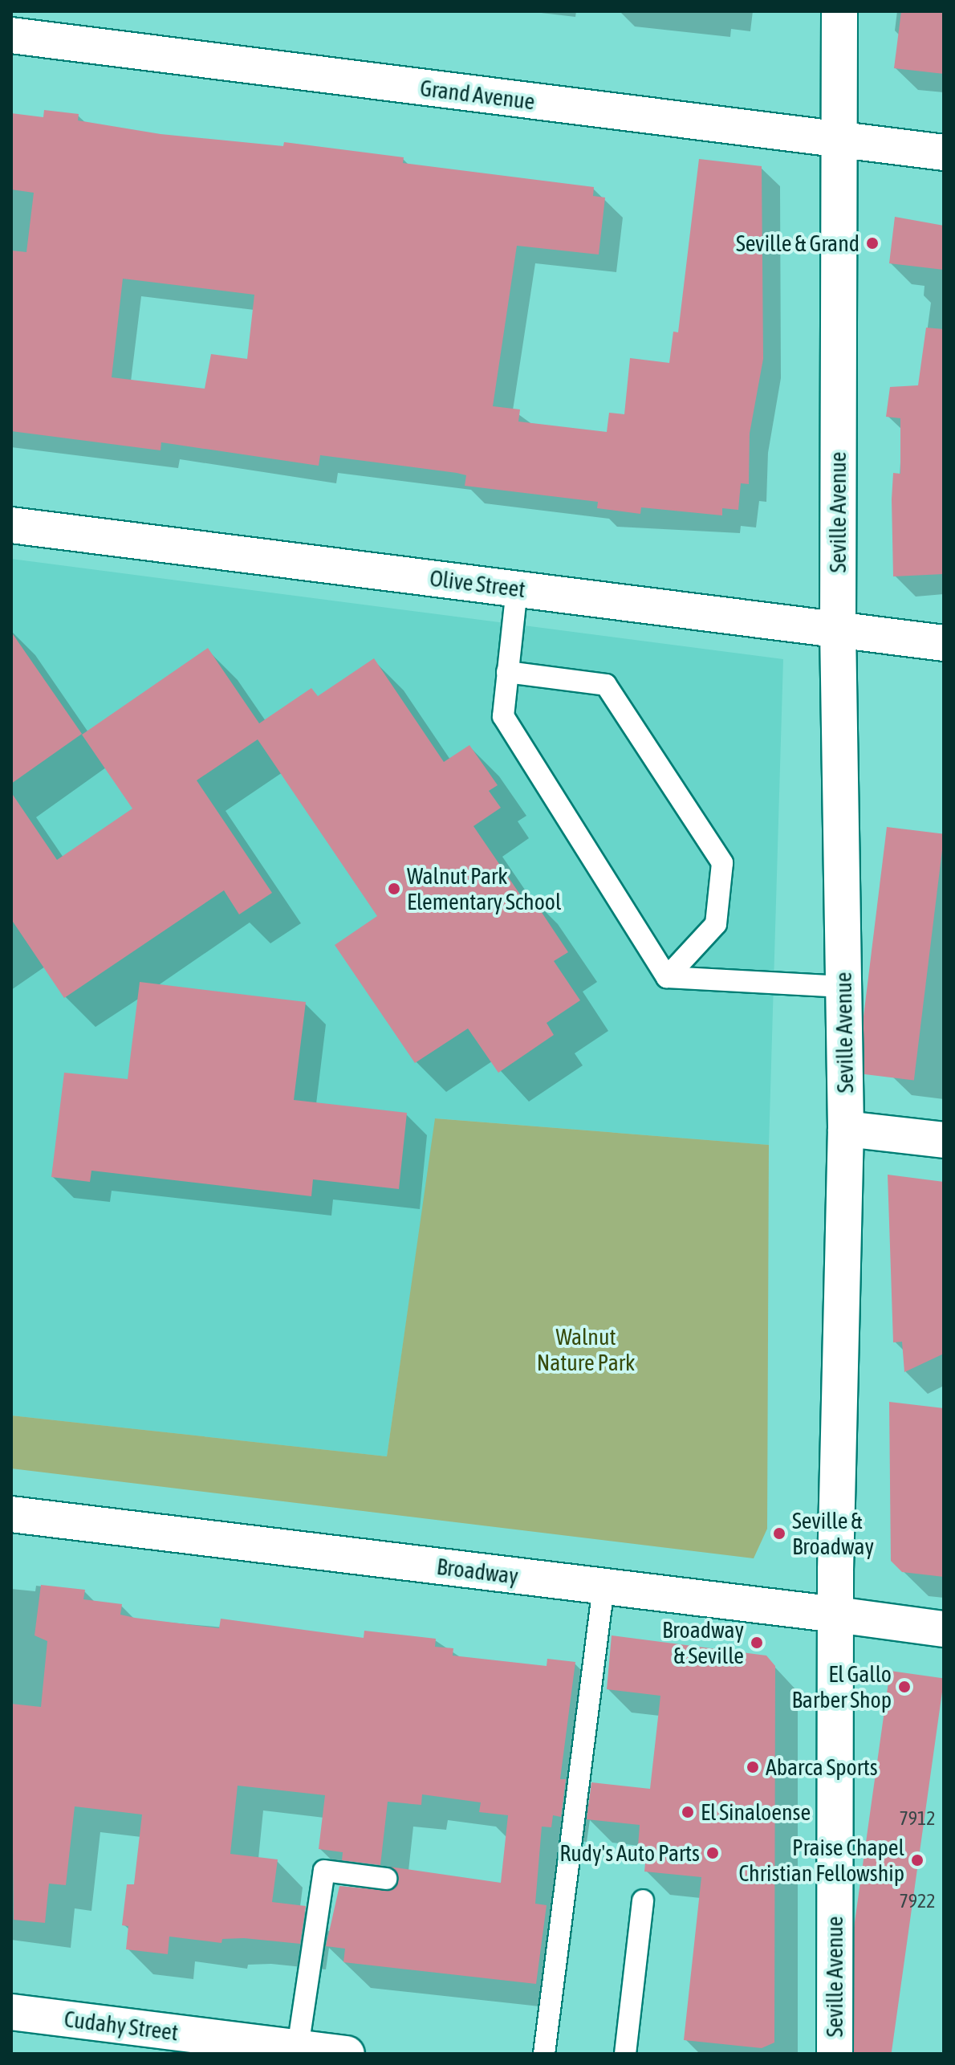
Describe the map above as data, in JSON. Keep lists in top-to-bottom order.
{
  "streets": {
    "street": [
      "Grand Avenue",
      "Seville Avenue",
      "Olive Street",
      "Broadway",
      "Cudahy Street"
    ]
  },
  "crossings": [
    ["Grand Avenue", "Seville Avenue"],
    ["Seville Avenue", "Olive Street"],
    ["Seville Avenue", "Broadway"]
  ],
  "parks": ["Walnut Nature Park"],
  "places": [
    "Seville & Grand",
    "Walnut Park Elementary School",
    "Seville & Broadway",
    "Broadway & Seville",
    "El Gallo Barber Shop",
    "Abarca Sports",
    "El Sinaloense",
    "Rudy's Auto Parts",
    "Praise Chapel Christian Fellowship"
  ],
  "house_numbers": ["7912", "7922"]
}
